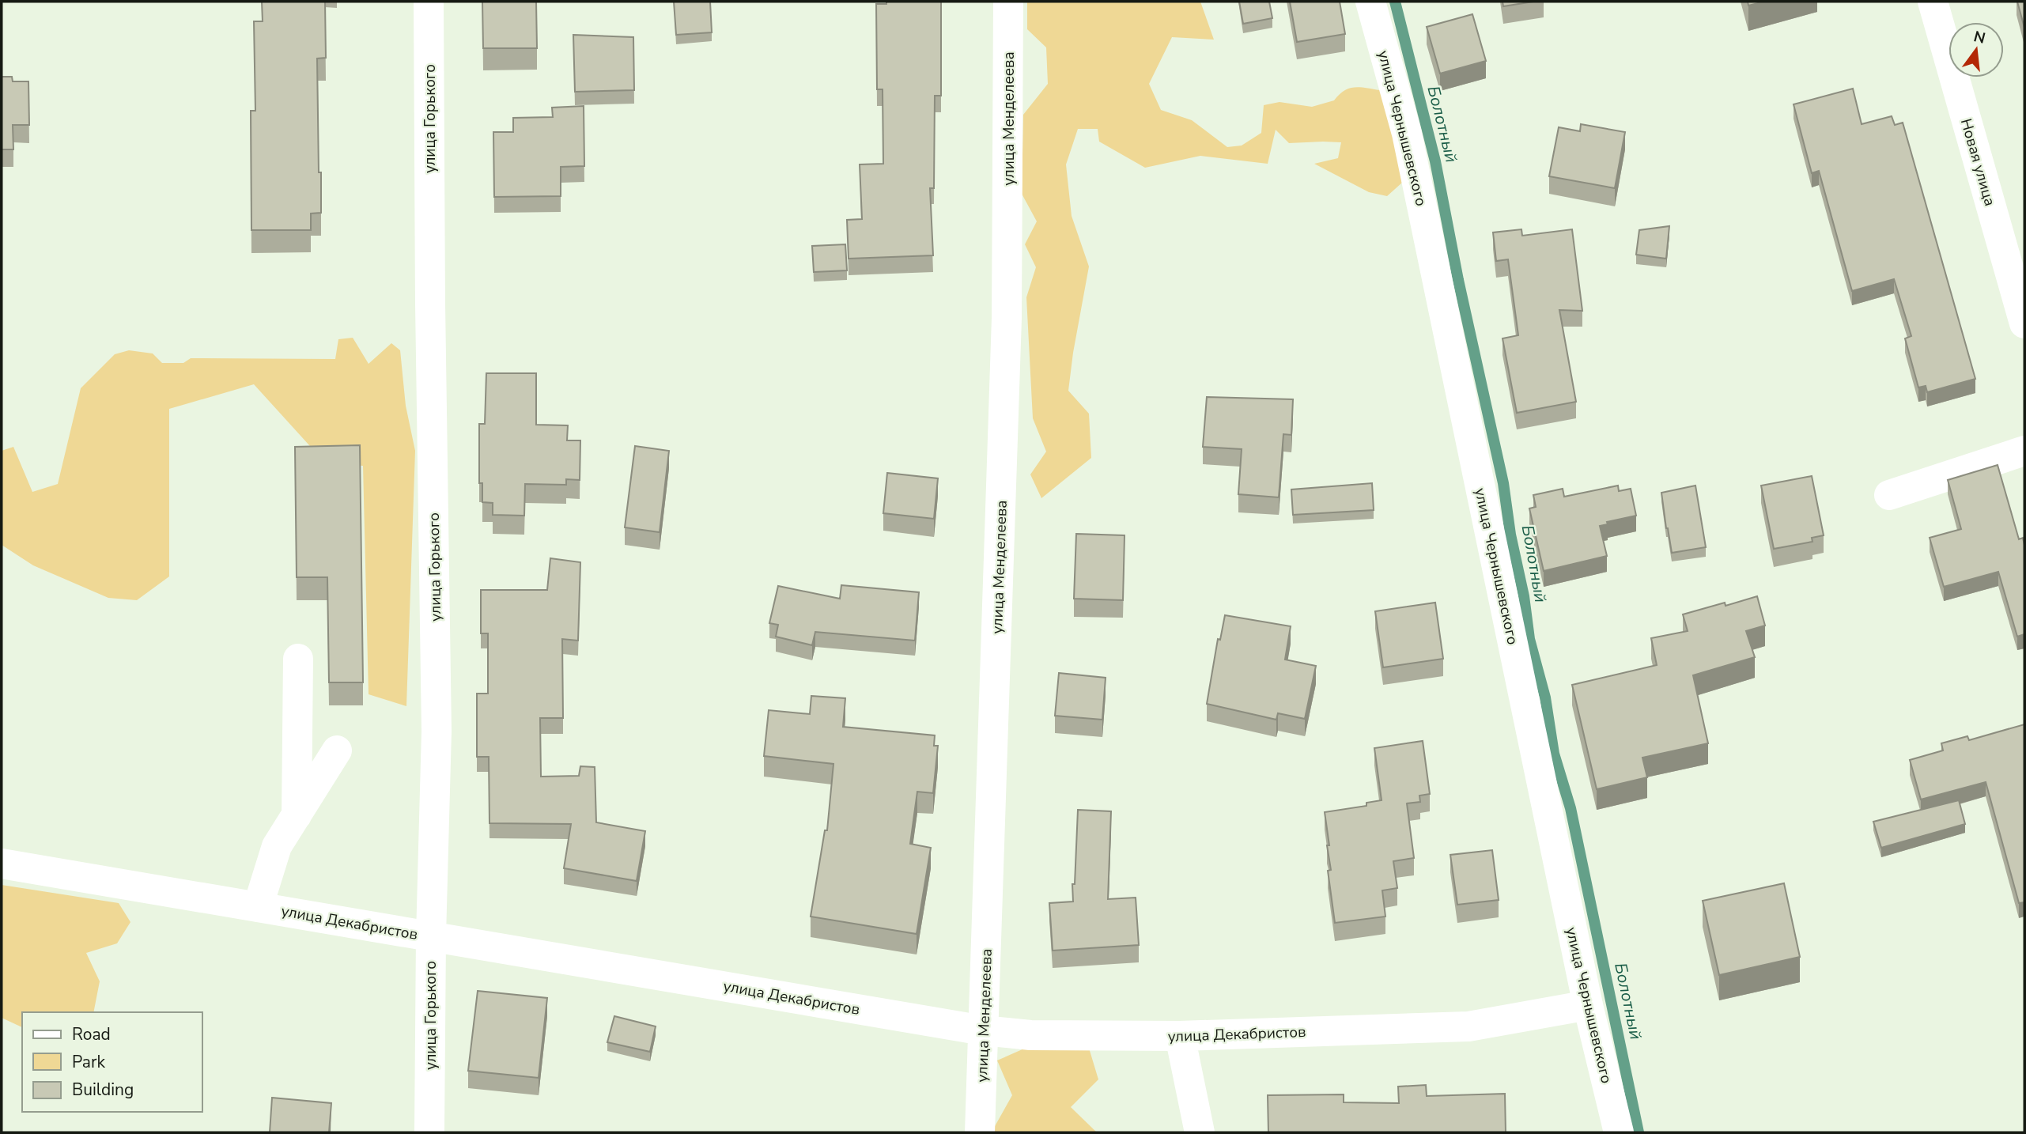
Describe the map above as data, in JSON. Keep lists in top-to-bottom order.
{
  "streets": {
    "street": [
      "улица Горького",
      "улица Менделеева",
      "улица Чернышевского",
      "Новая улица",
      "улица Декабристов"
    ]
  },
  "crossings": [
    ["улица Горького", "улица Декабристов"],
    ["улица Менделеева", "улица Декабристов"],
    ["улица Чернышевского", "улица Декабристов"]
  ],
  "water": ["Болотный"],
  "legend": ["Road", "Park", "Building"],
  "north": "top"
}
